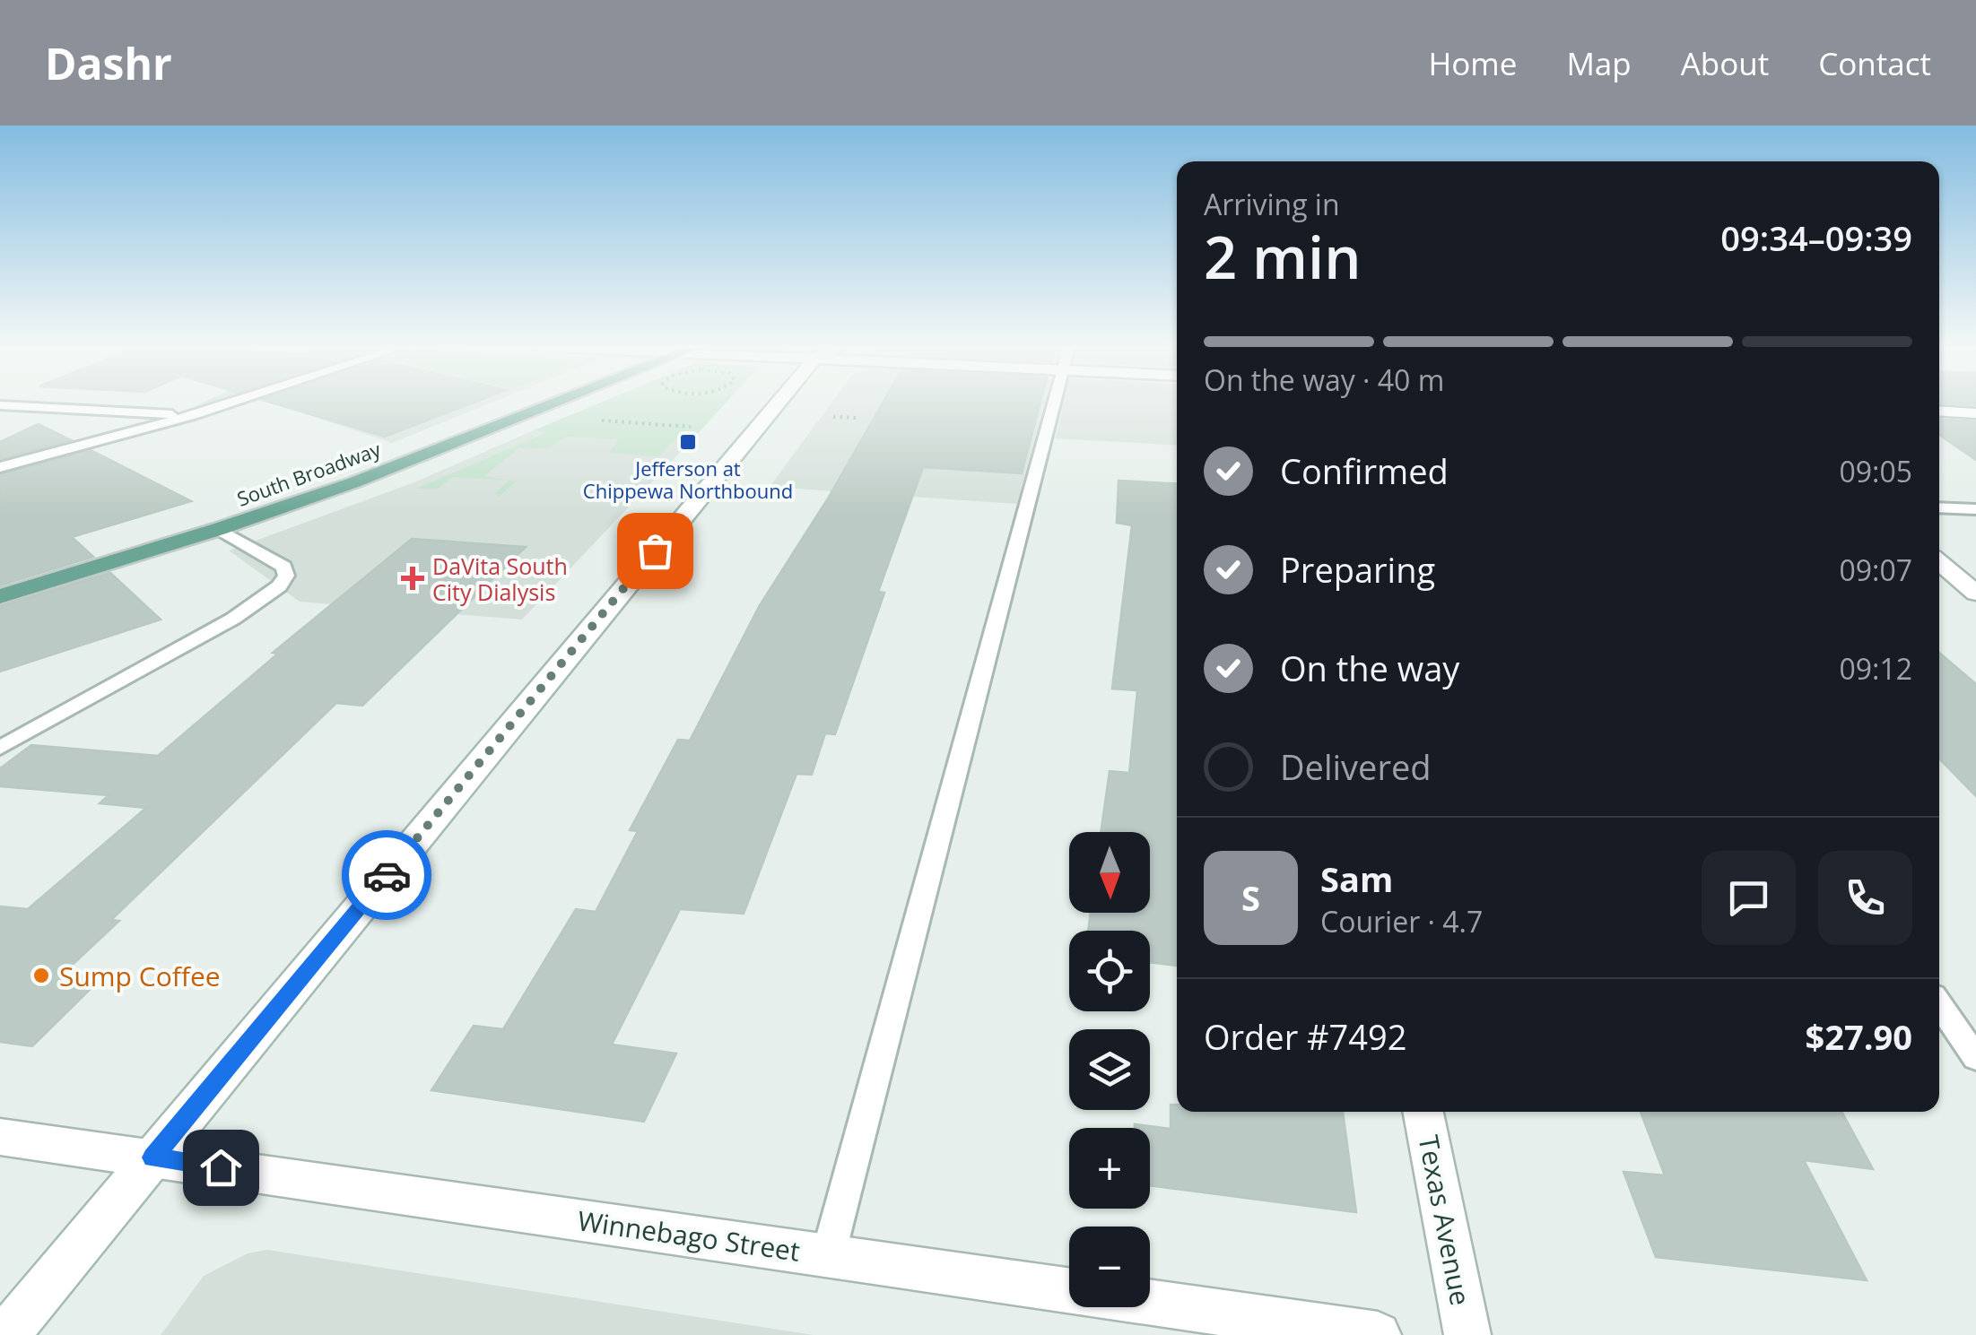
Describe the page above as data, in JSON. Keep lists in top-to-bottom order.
{
  "streets": {
    "main road": ["South Broadway", "Texas Avenue", "Winnebago Street"]
  },
  "places": {
    "transit": ["Jefferson at Chippewa Northbound"],
    "health": ["DaVita South City Dialysis"],
    "other": ["Sump Coffee"]
  },
  "north": "bottom",
  "page": {
    "header": "Dashr",
    "nav": [
      "Home",
      "Map",
      "About",
      "Contact"
    ],
    "heading": ["2 min", "Arriving in", "09:34–09:39"],
    "panel": [
      "Sam",
      "Courier · 4.7",
      "Order #7492",
      "$27.90"
    ],
    "bar": "On the way · 40 m",
    "list": [
      ["Confirmed", "09:05"],
      ["Preparing", "09:07"],
      ["On the way", "09:12"],
      "Delivered"
    ],
    "map_buttons": ["+", "−"],
    "round": "S"
  }
}
